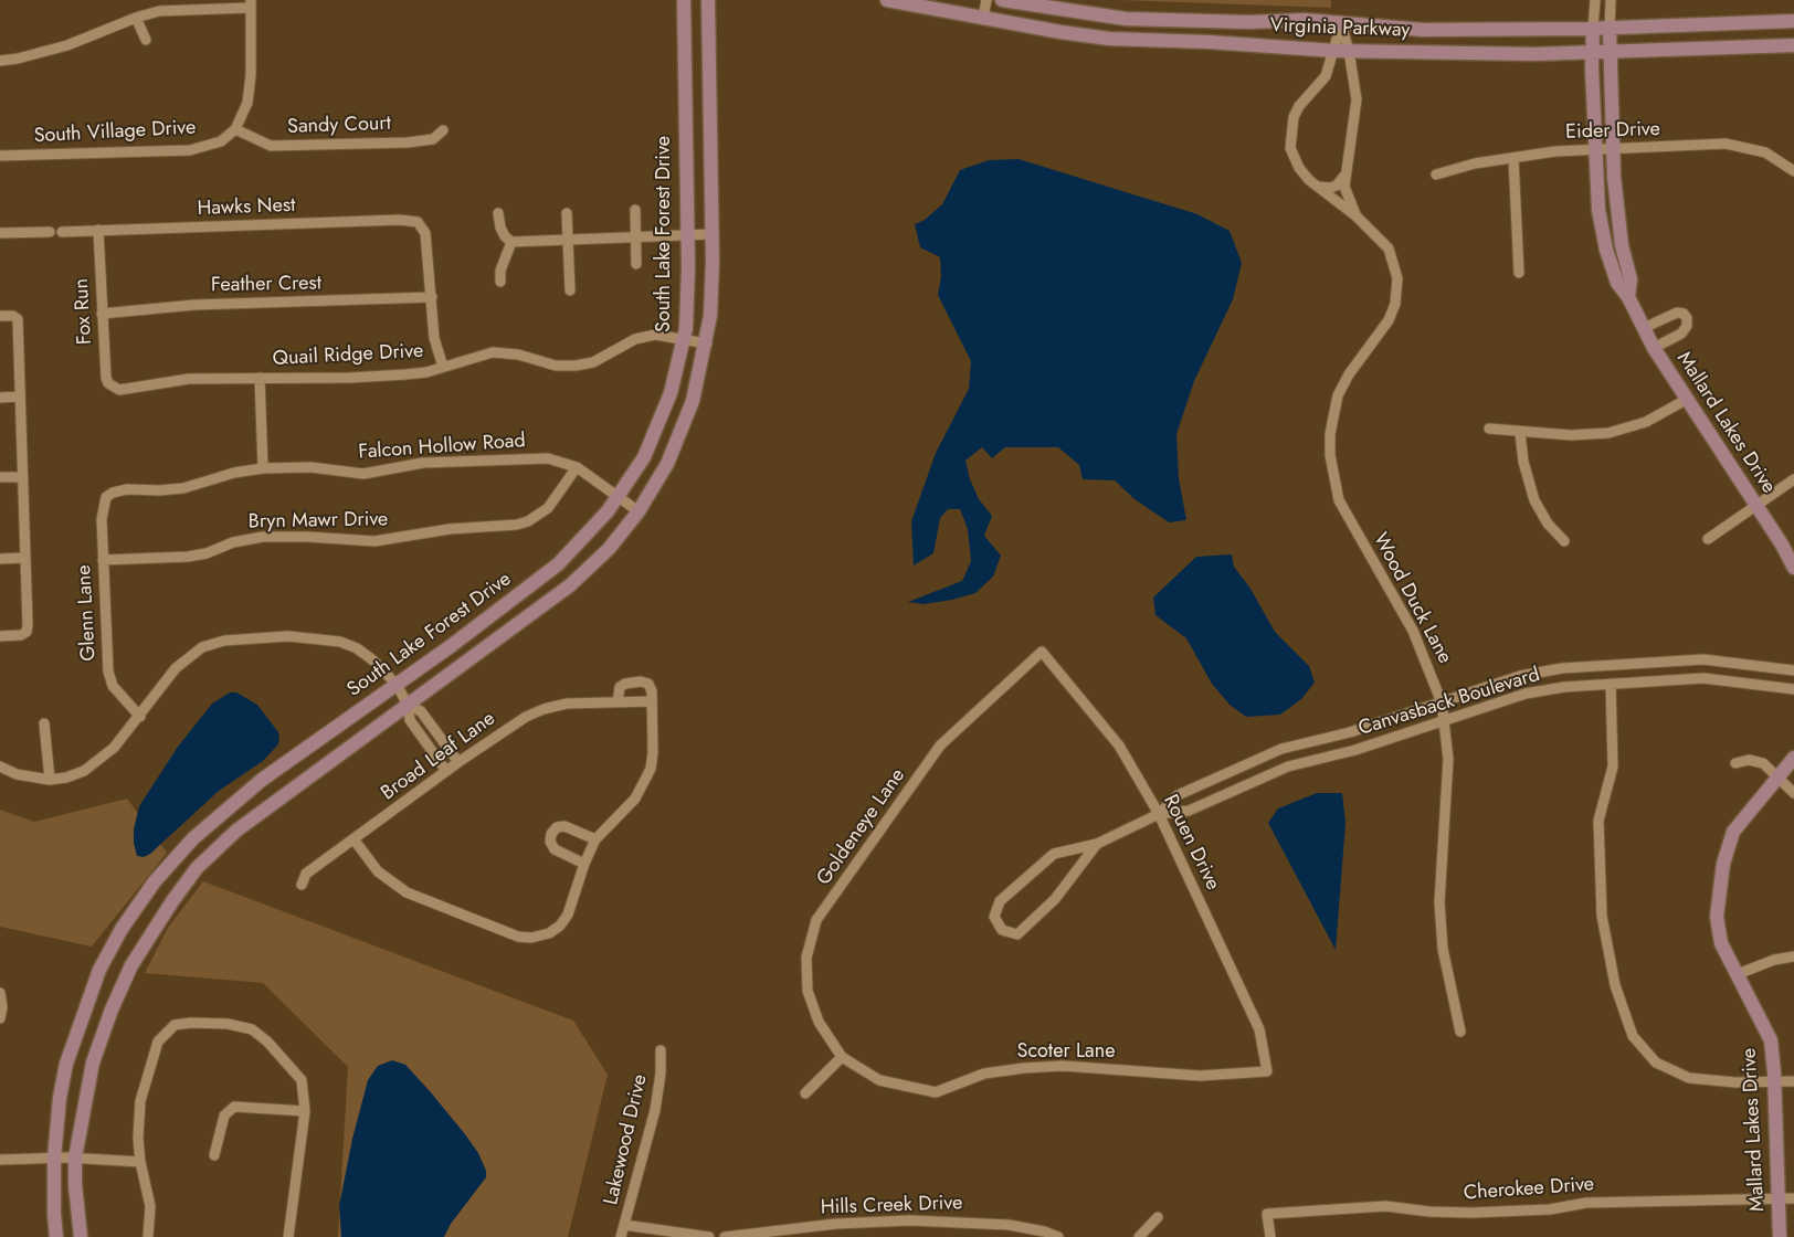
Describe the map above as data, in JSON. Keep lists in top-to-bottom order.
{
  "streets": {
    "main road": ["Virginia Parkway", "South Lake Forest Drive", "Mallard Lakes Drive"],
    "street": [
      "Sandy Court",
      "Eider Drive",
      "South Village Drive",
      "Hawks Nest",
      "Feather Crest",
      "Fox Run",
      "Quail Ridge Drive",
      "Falcon Hollow Road",
      "Bryn Mawr Drive",
      "Wood Duck Lane",
      "Glenn Lane",
      "Canvasback Boulevard",
      "Broad Leaf Lane",
      "Goldeneye Lane",
      "Rouen Drive",
      "Scoter Lane",
      "Lakewood Drive",
      "Cherokee Drive",
      "Hills Creek Drive"
    ]
  },
  "crossings": [
    ["Virginia Parkway", "Mallard Lakes Drive"],
    ["Virginia Parkway", "Wood Duck Lane"],
    ["Sandy Court", "South Village Drive"],
    ["Eider Drive", "Mallard Lakes Drive"],
    ["Hawks Nest", "Feather Crest"],
    ["Hawks Nest", "Fox Run"],
    ["South Lake Forest Drive", "Quail Ridge Drive"],
    ["South Lake Forest Drive", "Falcon Hollow Road"],
    ["Feather Crest", "Fox Run"],
    ["Fox Run", "Quail Ridge Drive"],
    ["Mallard Lakes Drive", "Cherokee Drive"],
    ["Falcon Hollow Road", "Bryn Mawr Drive"],
    ["Falcon Hollow Road", "Glenn Lane"],
    ["Bryn Mawr Drive", "Glenn Lane"],
    ["Wood Duck Lane", "Canvasback Boulevard"],
    ["Canvasback Boulevard", "Rouen Drive"],
    ["Goldeneye Lane", "Rouen Drive"],
    ["Goldeneye Lane", "Scoter Lane"],
    ["Rouen Drive", "Scoter Lane"]
  ]
}
